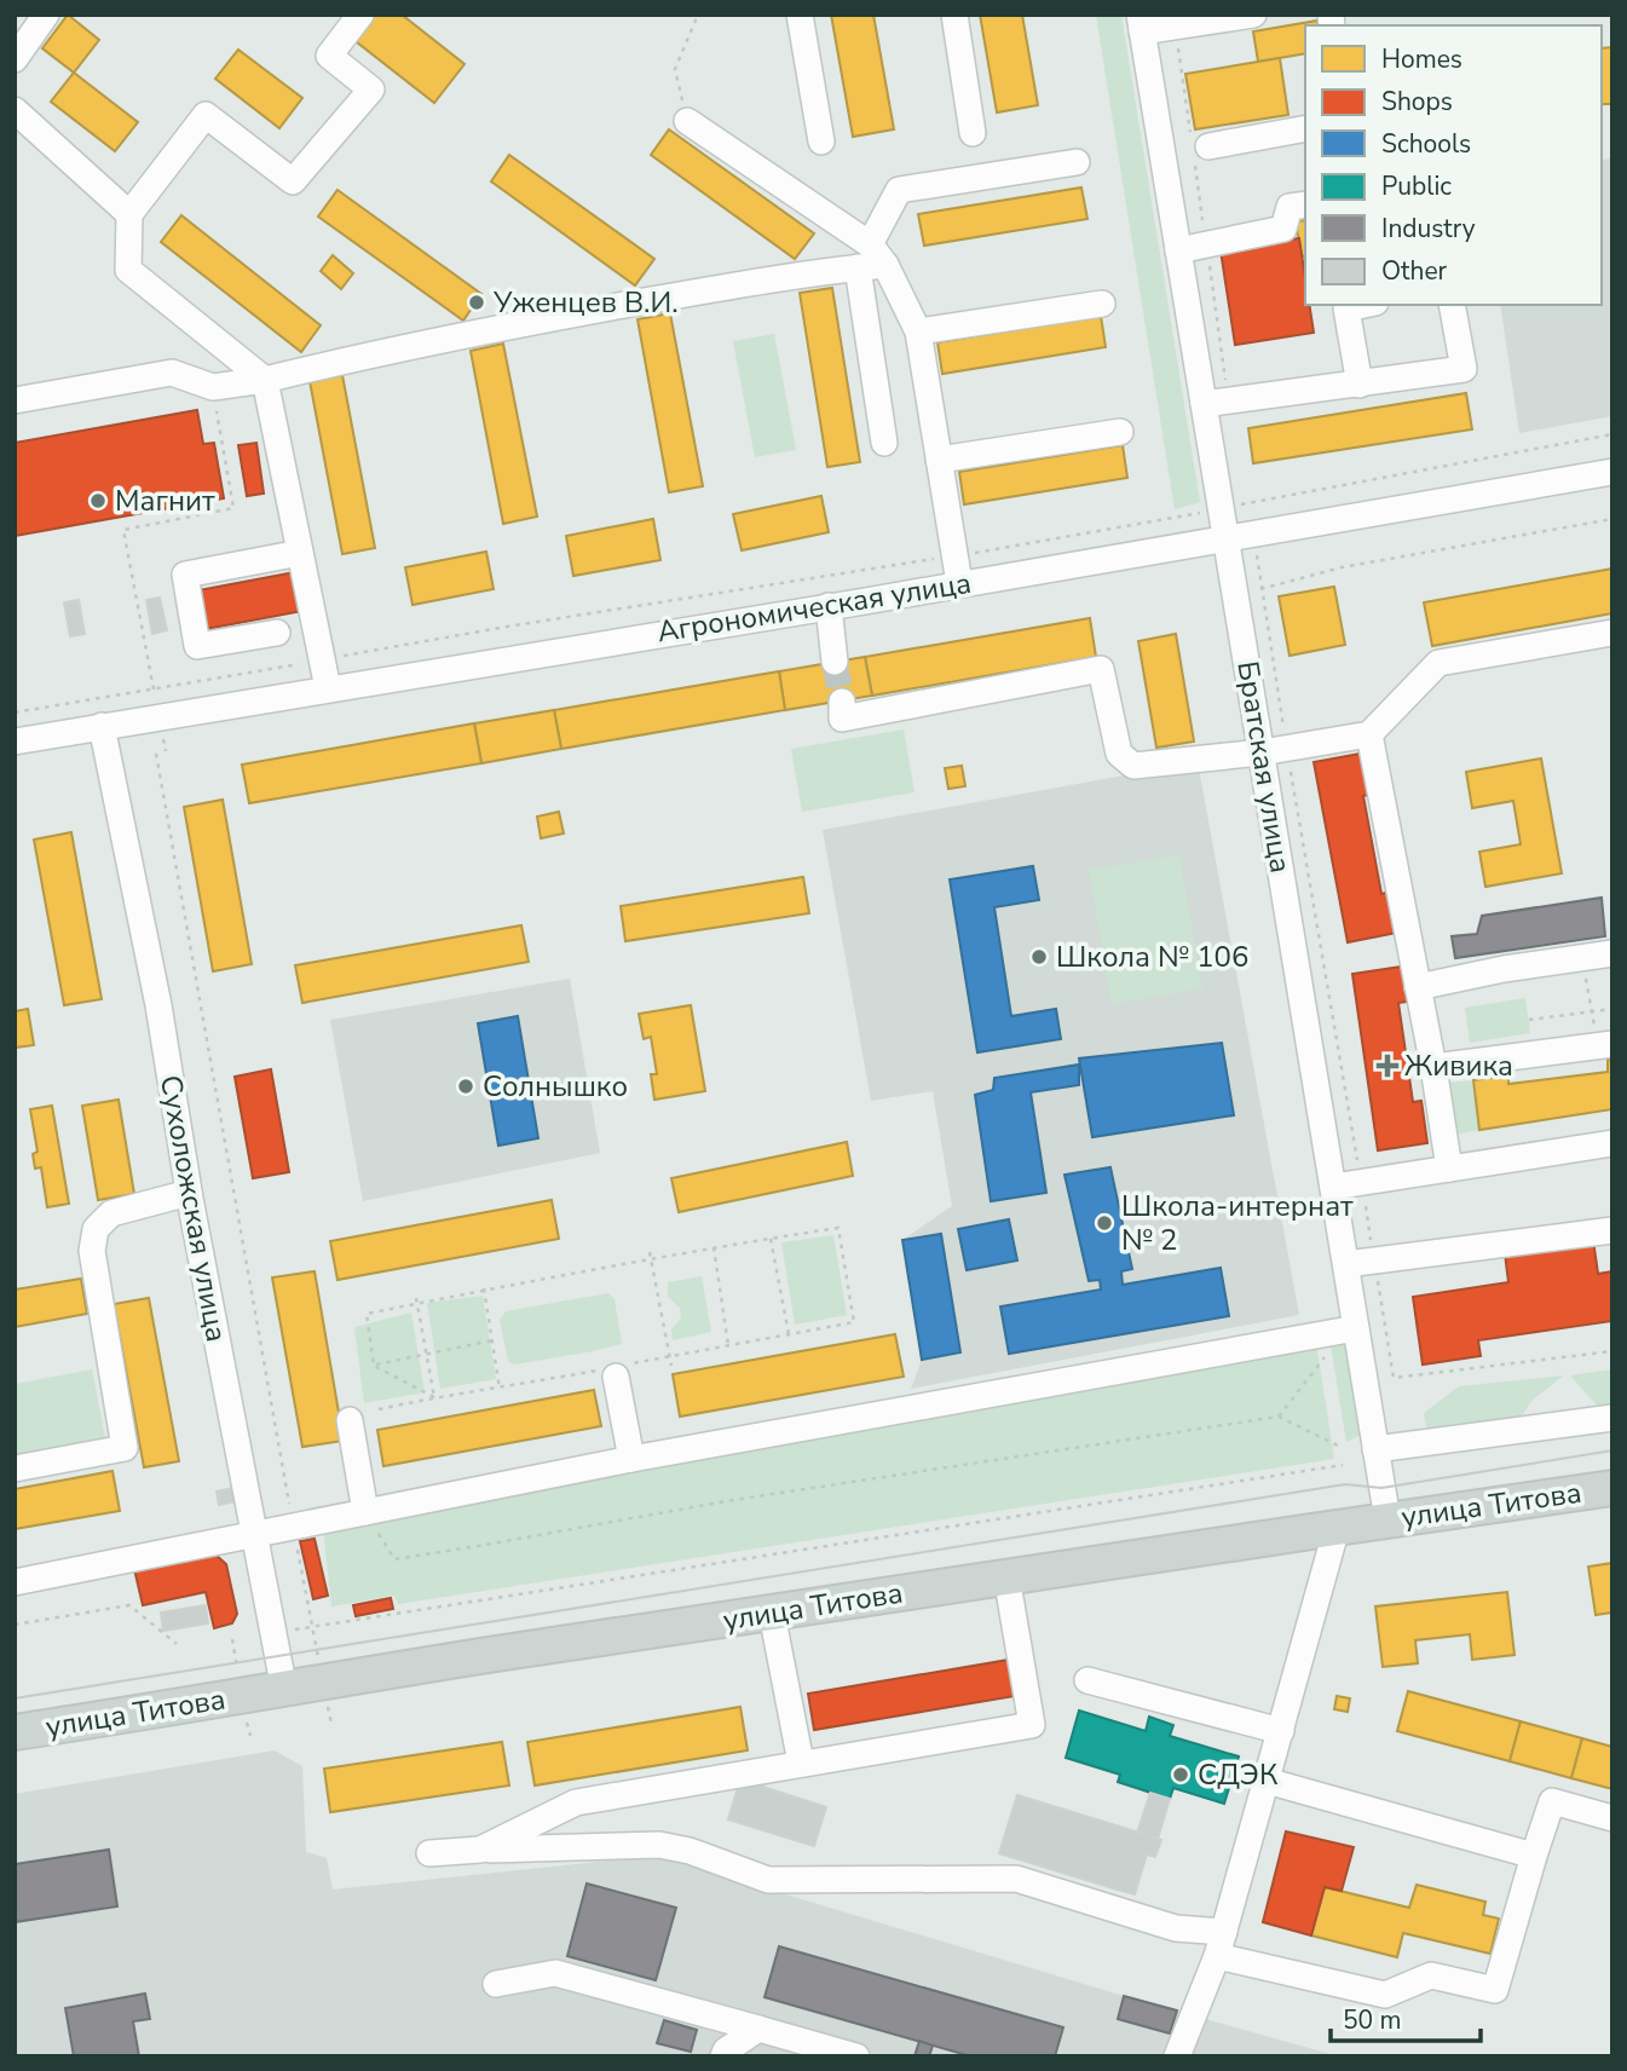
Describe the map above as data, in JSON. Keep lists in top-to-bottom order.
{
  "streets": {
    "main road": ["улица Титова"],
    "street": ["Агрономическая улица", "Братская улица", "Сухоложская улица"]
  },
  "crossings": [
    ["Агрономическая улица", "Братская улица"],
    ["Агрономическая улица", "Сухоложская улица"],
    ["Братская улица", "улица Титова"],
    ["Сухоложская улица", "улица Титова"]
  ],
  "places": {
    "other": [
      "Уженцев В.И.",
      "Магнит",
      "Школа № 106",
      "Солнышко",
      "Школа-интернат № 2",
      "СДЭК"
    ],
    "health": ["Живика"]
  },
  "legend": [
    "Homes",
    "Shops",
    "Schools",
    "Public",
    "Industry",
    "Other"
  ],
  "scale_bar": "50 m"
}
